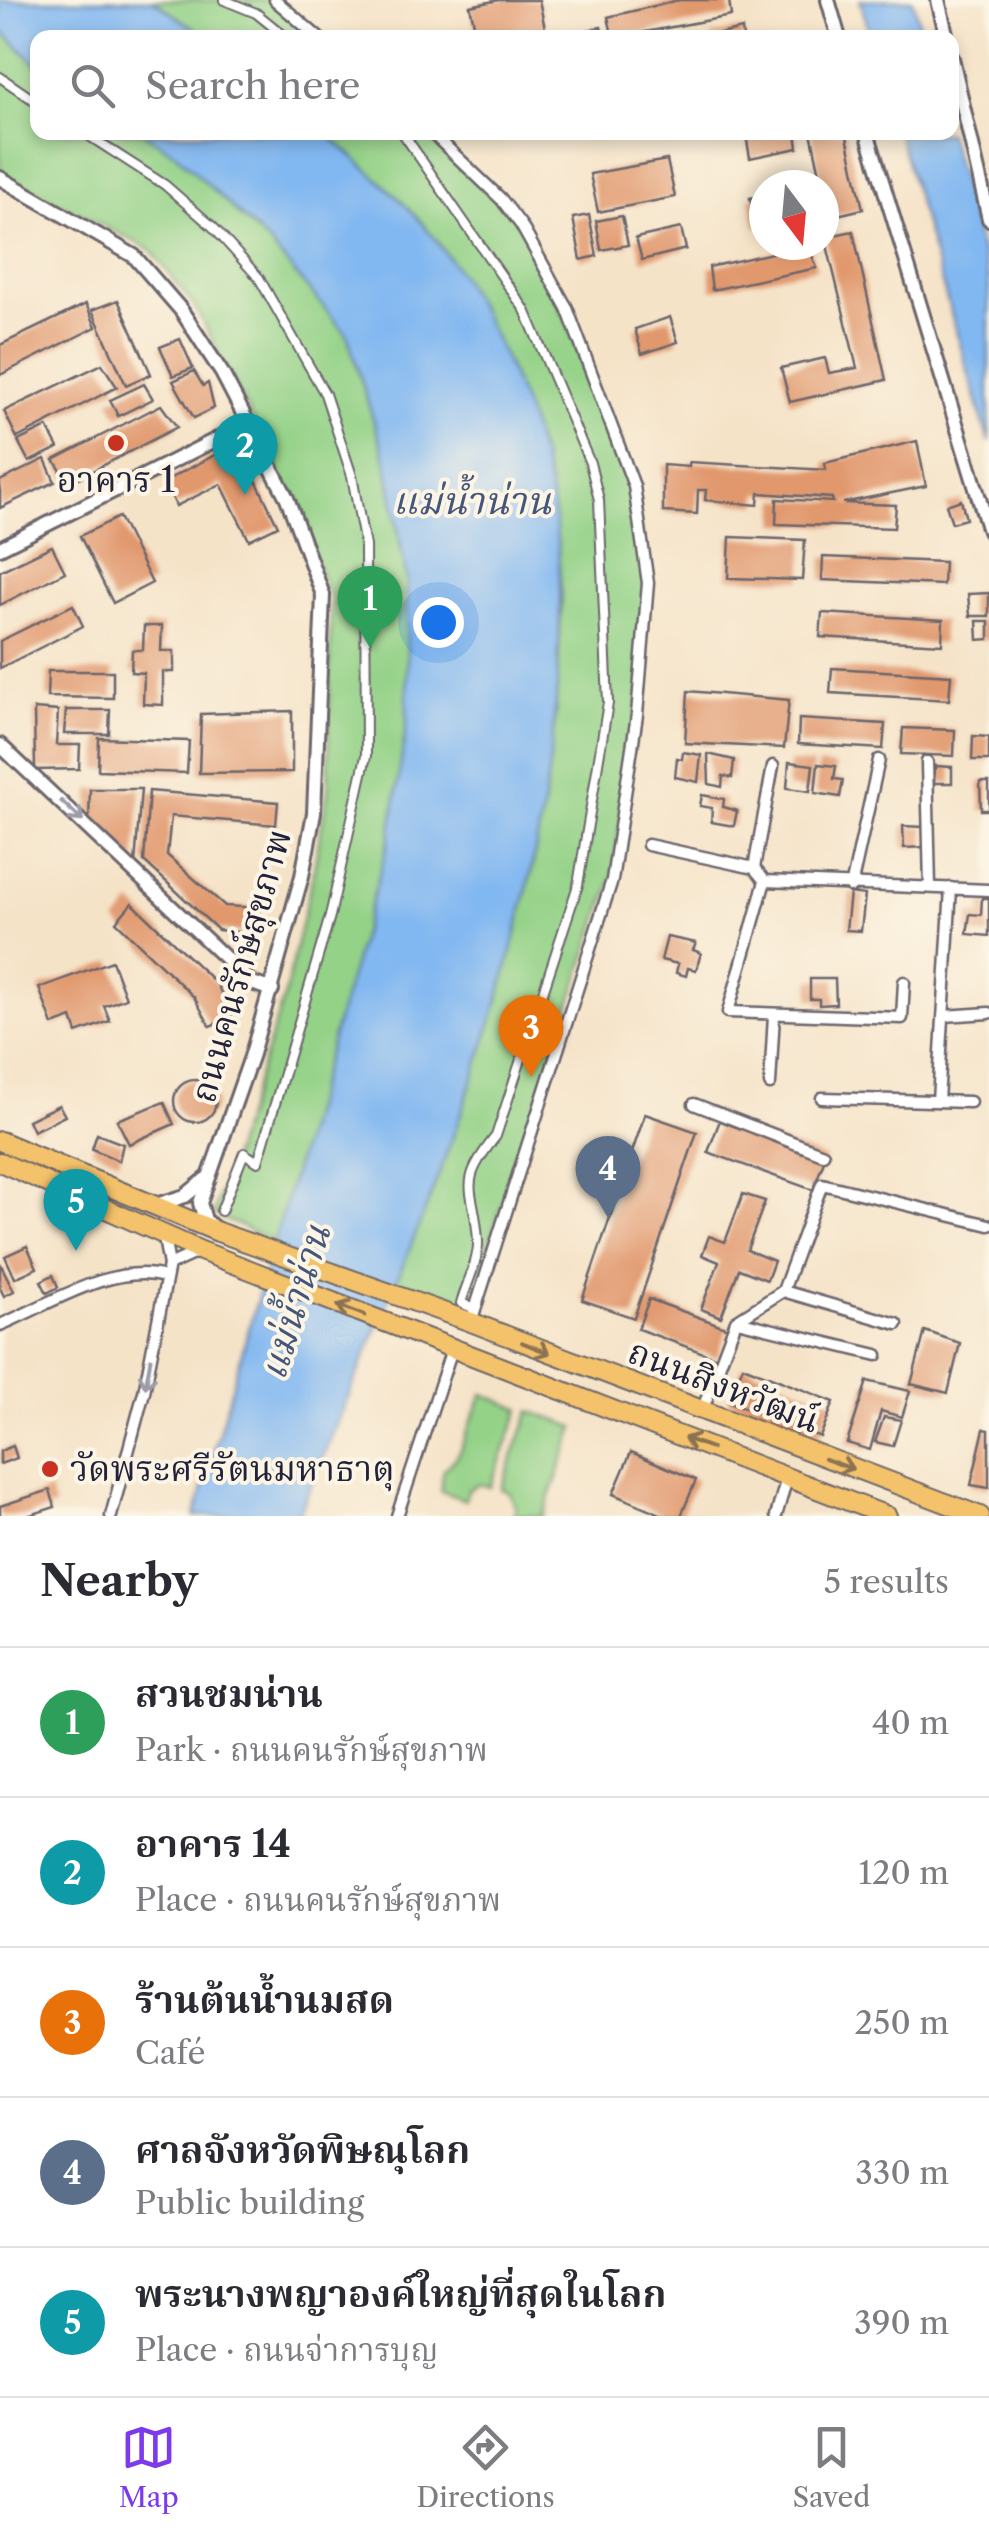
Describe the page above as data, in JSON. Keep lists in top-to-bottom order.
{
  "streets": {
    "main road": ["ถนนสิงหวัฒน์"],
    "street": ["ถนนคนรักษ์สุขภาพ"]
  },
  "crossings": [
    ["ถนนคนรักษ์สุขภาพ", "ถนนสิงหวัฒน์"]
  ],
  "water": ["แม่น้ำน่าน"],
  "places": ["อาคาร 1", "วัดพระศรีรัตนมหาธาตุ"],
  "north": "bottom",
  "page": {
    "search": "Search here",
    "pins": [
      "2",
      "1",
      "3",
      "4",
      "5"
    ],
    "heading": ["Nearby", "5 results"],
    "list": [
      {
        "mark": "1",
        "name": "สวนชมน่าน",
        "note": "Park · ถนนคนรักษ์สุขภาพ",
        "value": "40 m"
      },
      {
        "mark": "2",
        "name": "อาคาร 14",
        "note": "Place · ถนนคนรักษ์สุขภาพ",
        "value": "120 m"
      },
      {
        "mark": "3",
        "name": "ร้านต้นน้ำนมสด",
        "note": "Café",
        "value": "250 m"
      },
      {
        "mark": "4",
        "name": "ศาลจังหวัดพิษณุโลก",
        "note": "Public building",
        "value": "330 m"
      },
      {
        "mark": "5",
        "name": "พระนางพญาองค์ใหญ่ที่สุดในโลก",
        "note": "Place · ถนนจ่าการบุญ",
        "value": "390 m"
      }
    ],
    "nav": ["Map", "Directions", "Saved"]
  }
}
